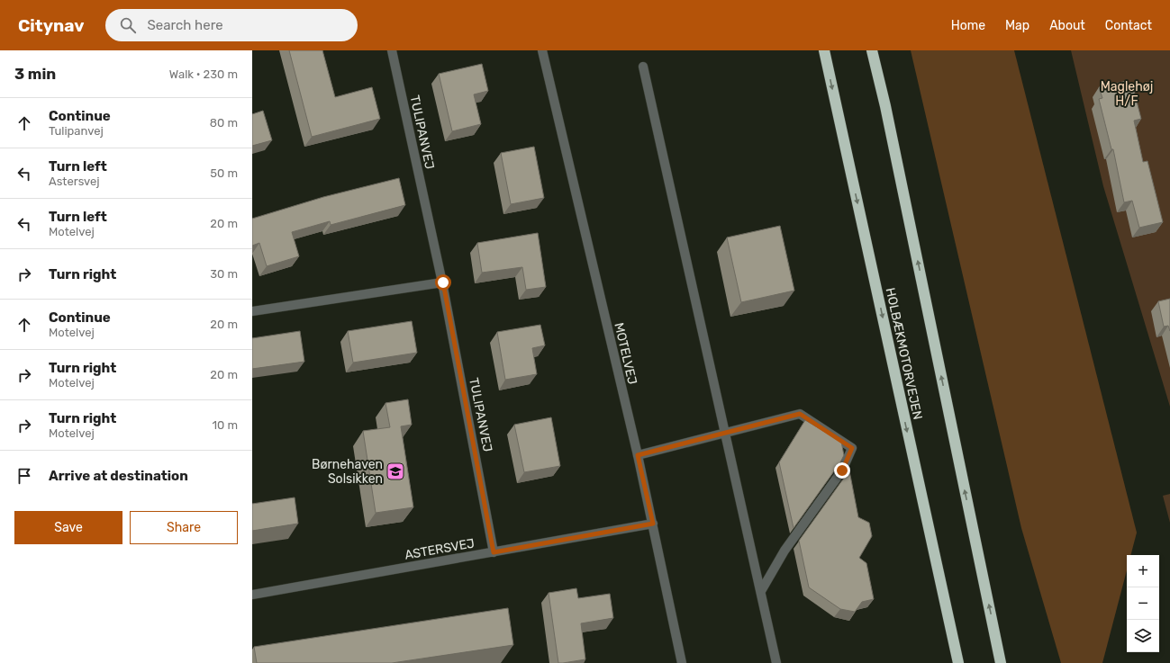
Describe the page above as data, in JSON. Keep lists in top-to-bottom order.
{
  "streets": {
    "highway": ["HOLBÆKMOTORVEJEN"],
    "street": ["TULIPANVEJ", "MOTELVEJ", "ASTERSVEJ"]
  },
  "crossings": [
    ["TULIPANVEJ", "ASTERSVEJ"],
    ["MOTELVEJ", "ASTERSVEJ"]
  ],
  "parks": ["Maglehøj H/F"],
  "places": {
    "school or university": ["Børnehaven Solsikken"]
  },
  "page": {
    "header": "Citynav",
    "search": "Search here",
    "nav": [
      "Home",
      "Map",
      "About",
      "Contact"
    ],
    "heading": ["3 min", "Walk · 230 m"],
    "list": [
      ["Continue", "Tulipanvej", "80 m"],
      ["Turn left", "Astersvej", "50 m"],
      ["Turn left", "Motelvej", "20 m"],
      ["Turn right", "30 m"],
      ["Continue", "Motelvej", "20 m"],
      ["Turn right", "Motelvej", "20 m"],
      ["Turn right", "Motelvej", "10 m"],
      "Arrive at destination"
    ],
    "buttons": ["Save", "Share"],
    "map_buttons": ["+", "−"]
  }
}
